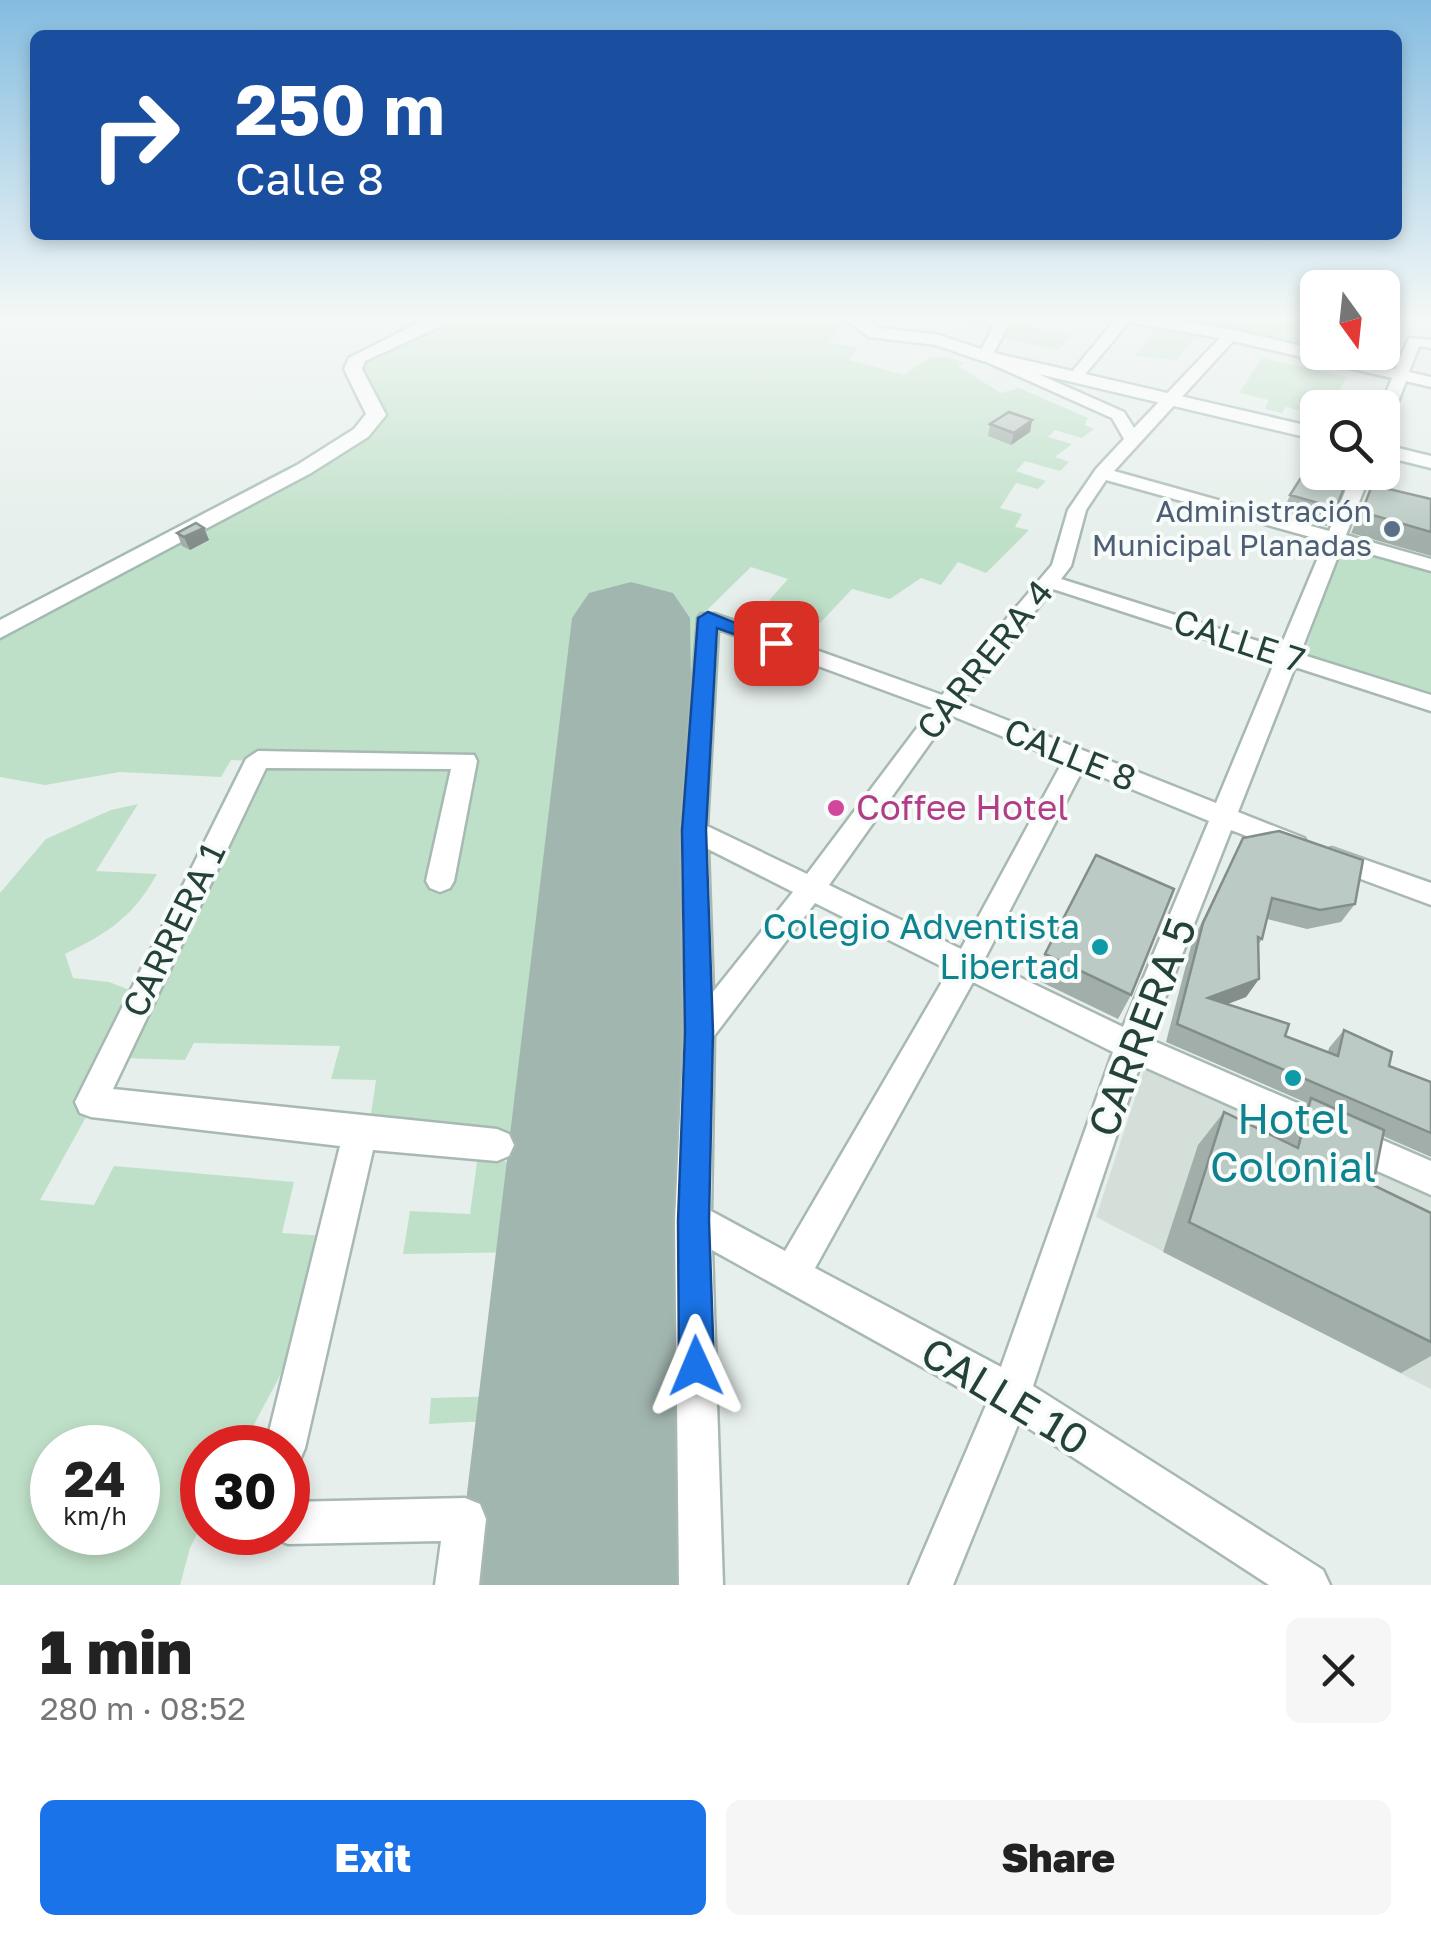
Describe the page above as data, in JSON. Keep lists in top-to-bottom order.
{
  "streets": {
    "street": [
      "CALLE 7",
      "CARRERA 4",
      "CALLE 8",
      "CARRERA 1",
      "CARRERA 5",
      "CALLE 10"
    ]
  },
  "crossings": [
    ["CALLE 7", "CARRERA 4"],
    ["CALLE 7", "CARRERA 5"],
    ["CARRERA 4", "CALLE 8"],
    ["CALLE 8", "CARRERA 5"],
    ["CARRERA 5", "CALLE 10"]
  ],
  "places": [
    "Administración Municipal Planadas",
    "Coffee Hotel",
    "Colegio Adventista Libertad",
    "Hotel Colonial"
  ],
  "north": "bottom",
  "page": {
    "turn": ["250 m", "Calle 8"],
    "speed": "24 km/h",
    "limit": "30",
    "heading": ["1 min", "280 m · 08:52"],
    "buttons": ["Exit", "Share"]
  }
}
